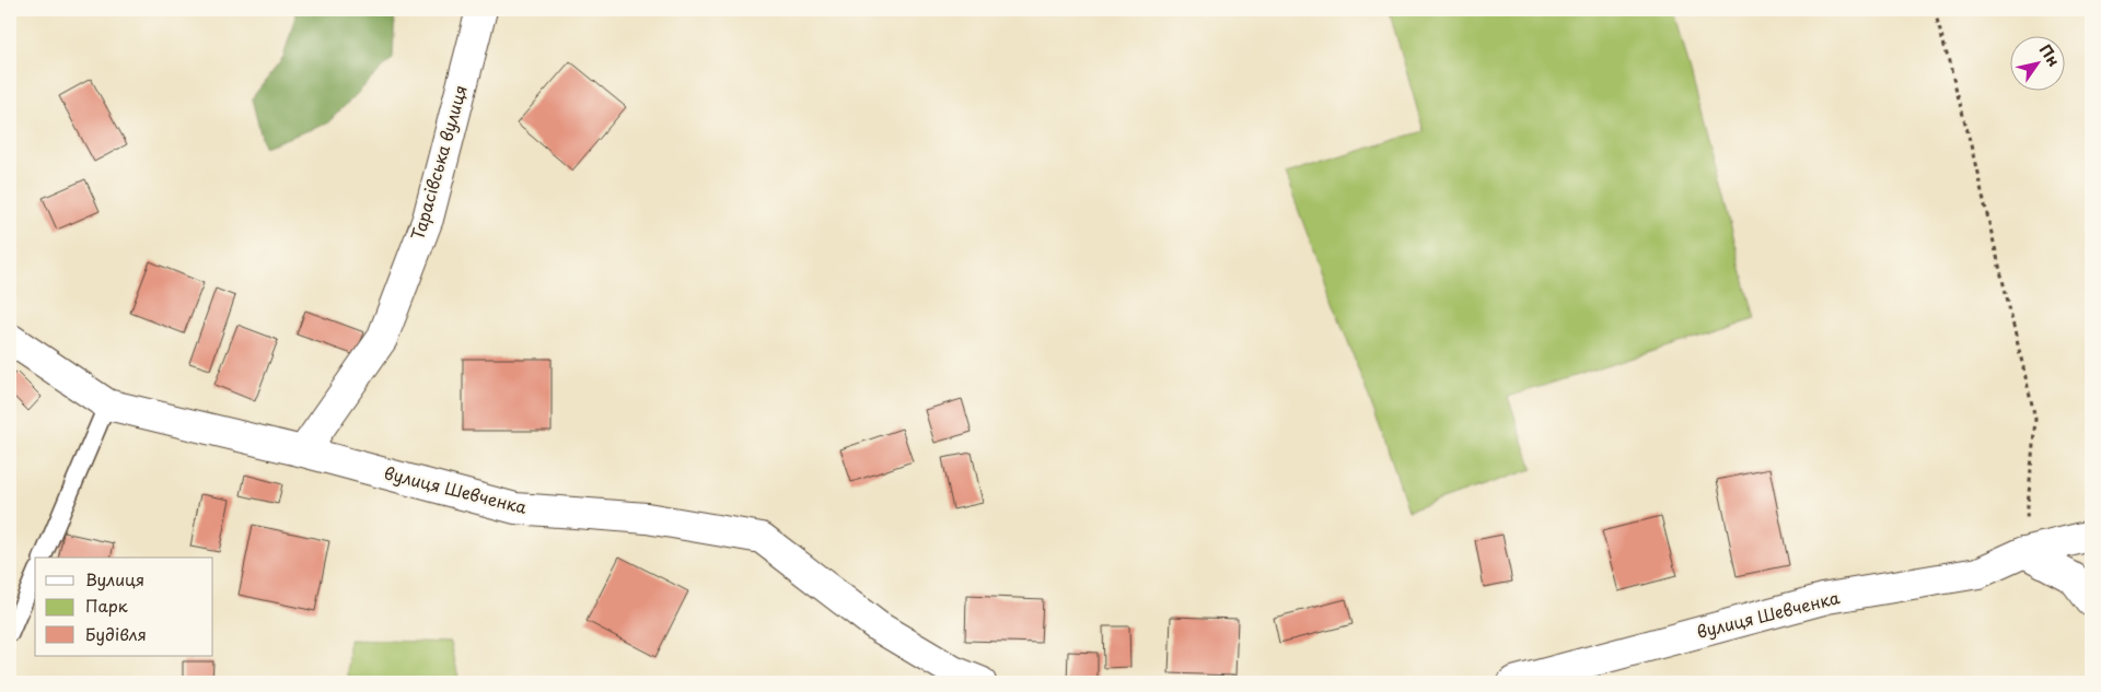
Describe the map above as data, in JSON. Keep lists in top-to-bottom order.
{
  "streets": {
    "street": ["Тарасівська вулиця", "вулиця Шевченка"]
  },
  "crossings": [
    ["Тарасівська вулиця", "вулиця Шевченка"]
  ],
  "legend": ["Вулиця", "Парк", "Будівля"],
  "north": "top right"
}
